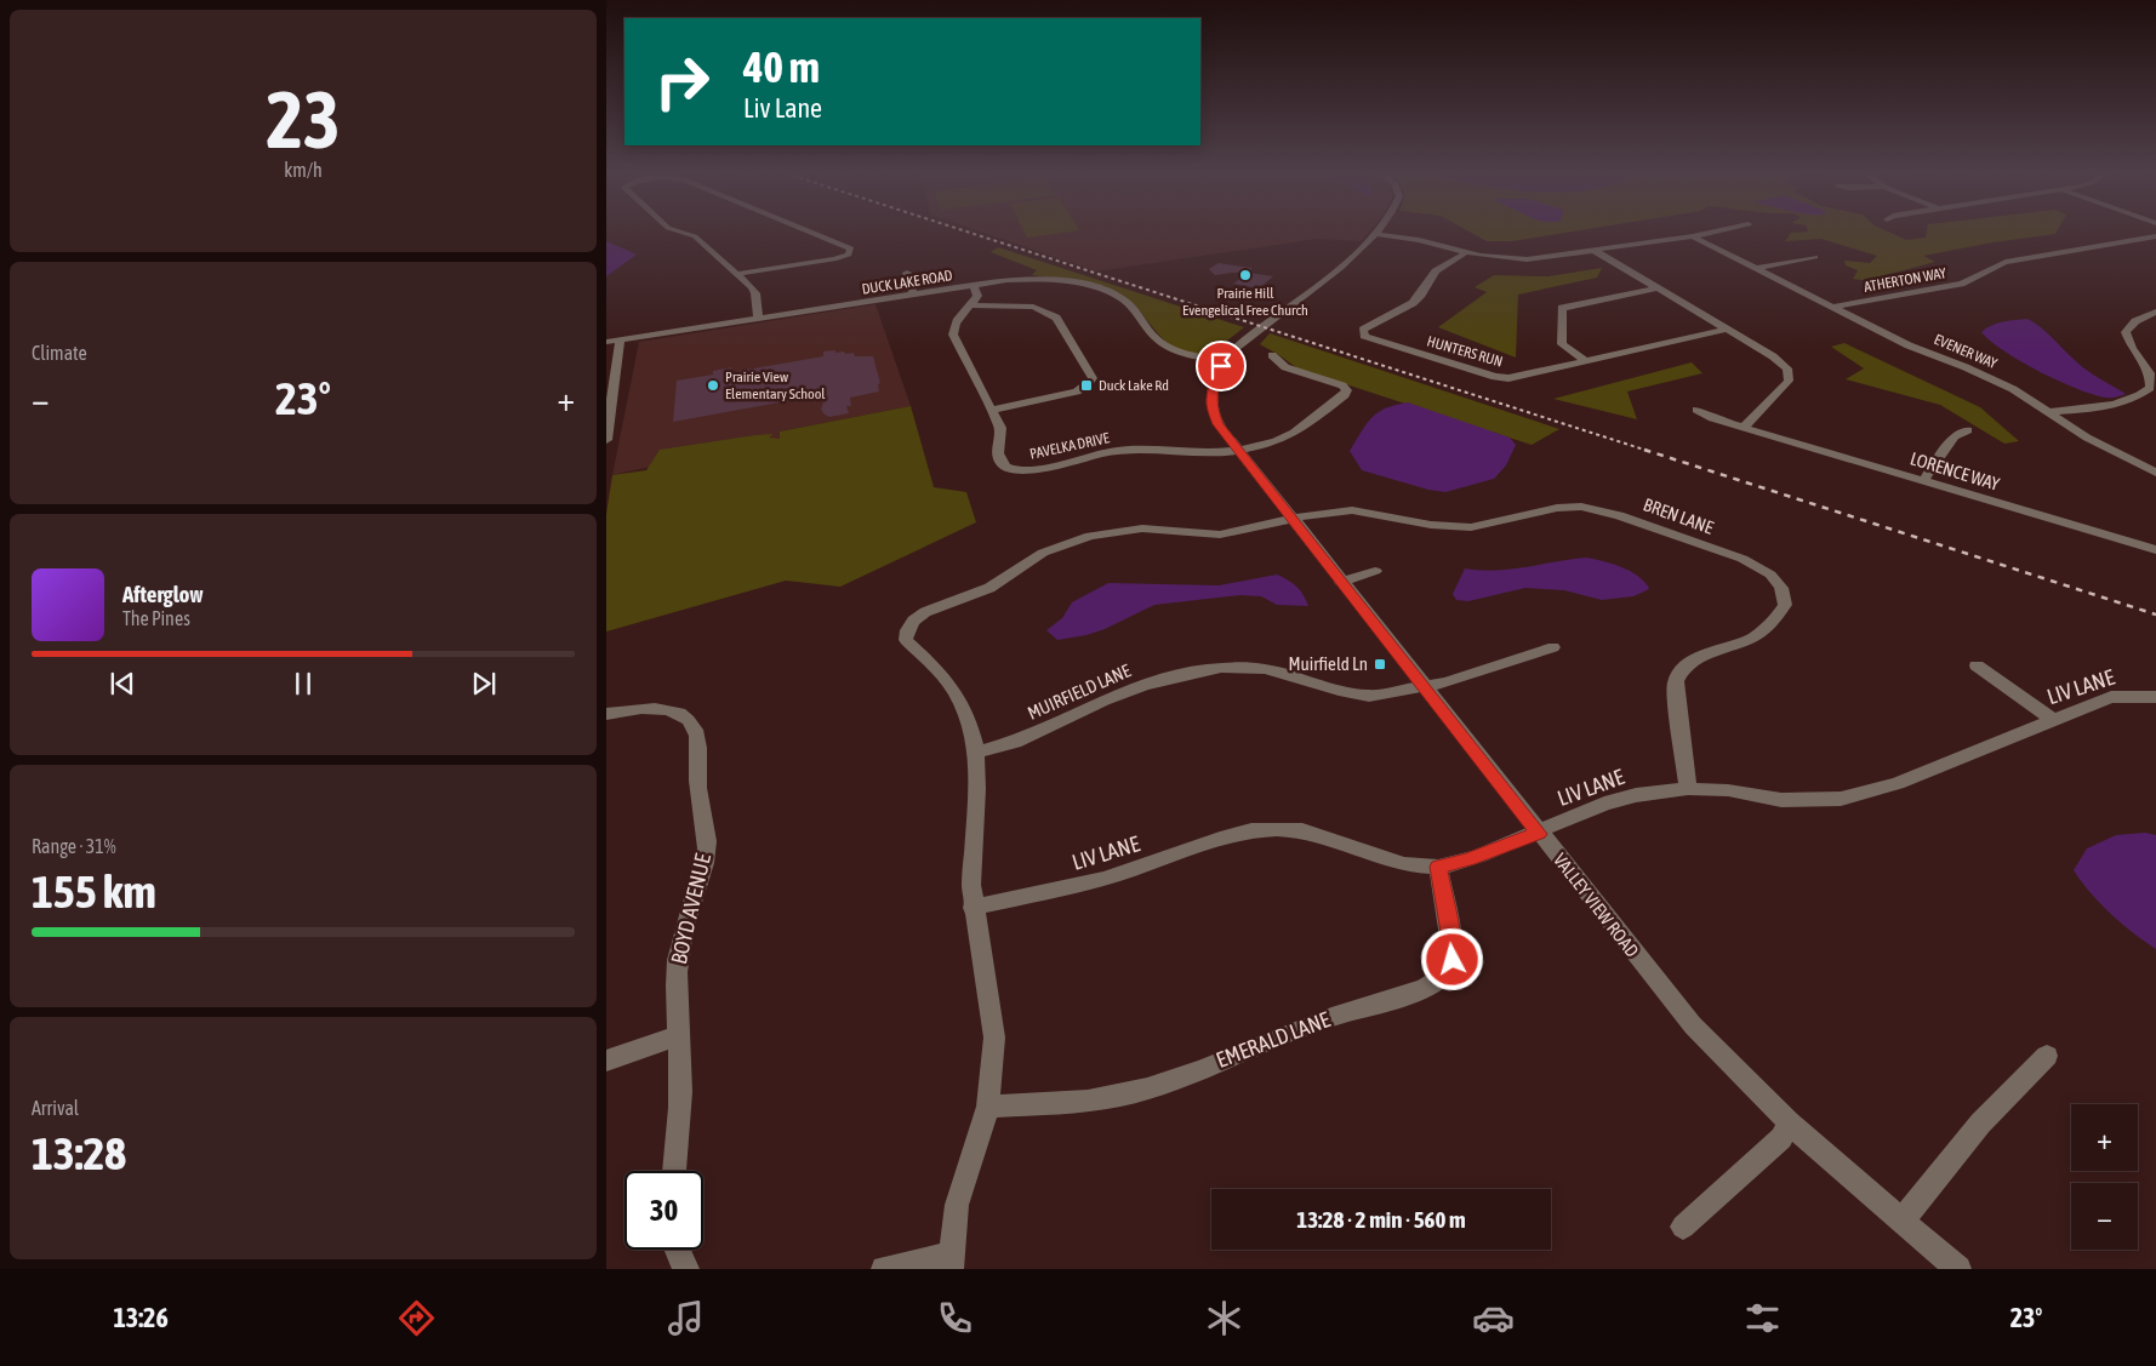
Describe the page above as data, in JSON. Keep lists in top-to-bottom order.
{
  "streets": {
    "street": [
      "ATHERTON WAY",
      "DUCK LAKE ROAD",
      "HUNTERS RUN",
      "EVENER WAY",
      "PAVELKA DRIVE",
      "LORENCE WAY",
      "BREN LANE",
      "LIV LANE",
      "MUIRFIELD LANE",
      "VALLEY VIEW ROAD",
      "BOYD AVENUE",
      "EMERALD LANE"
    ]
  },
  "crossings": [
    ["ATHERTON WAY", "EVENER WAY"],
    ["DUCK LAKE ROAD", "PAVELKA DRIVE"],
    ["DUCK LAKE ROAD", "VALLEY VIEW ROAD"],
    ["PAVELKA DRIVE", "VALLEY VIEW ROAD"],
    ["BREN LANE", "LIV LANE"],
    ["BREN LANE", "VALLEY VIEW ROAD"],
    ["LIV LANE", "VALLEY VIEW ROAD"],
    ["LIV LANE", "EMERALD LANE"],
    ["MUIRFIELD LANE", "VALLEY VIEW ROAD"]
  ],
  "places": {
    "other": ["Prairie Hill Evengelical Free Church", "Prairie View Elementary School"],
    "transit": ["Duck Lake Rd", "Muirfield Ln"]
  },
  "page": {
    "tile": [
      ["23", "km/h"],
      "Climate",
      ["Range · 31%", "155 km"],
      ["Arrival", "13:28"]
    ],
    "turn": ["40 m", "Liv Lane"],
    "heat": ["−", "23°", "+"],
    "song": ["Afterglow", "The Pines"],
    "map_buttons": ["+", "−"],
    "limit": "30",
    "trip": "13:28 · 2 min · 560 m",
    "tabs": ["13:26", "23°"]
  }
}
